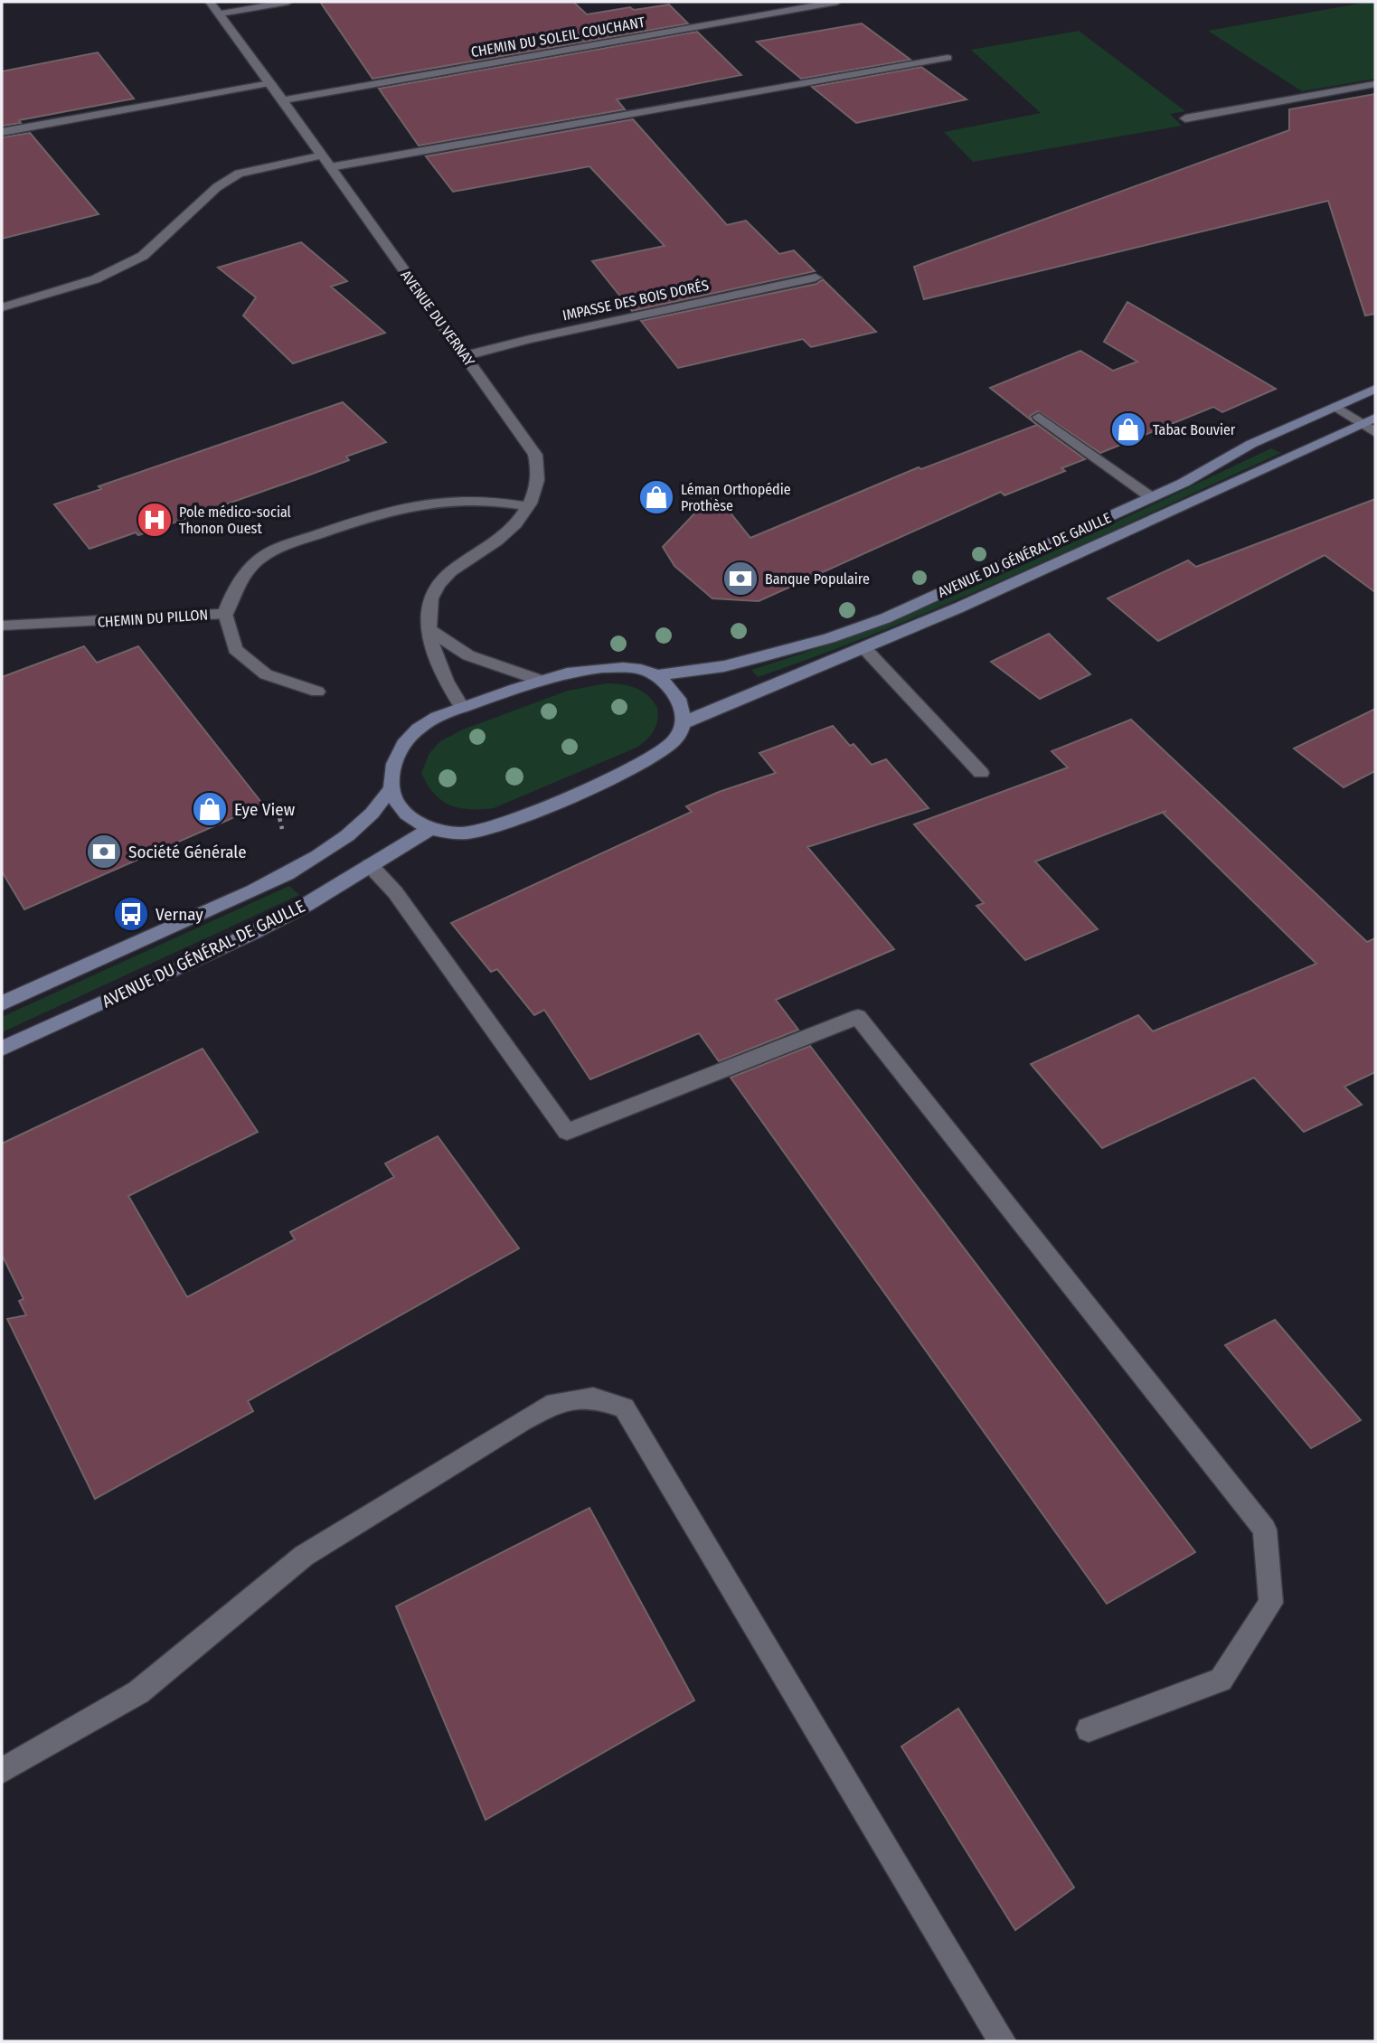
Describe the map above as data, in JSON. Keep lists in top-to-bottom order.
{
  "streets": {
    "main road": ["AVENUE DU GÉNÉRAL DE GAULLE"],
    "street": [
      "CHEMIN DU SOLEIL COUCHANT",
      "IMPASSE DES BOIS DORÉS",
      "AVENUE DU VERNAY",
      "CHEMIN DU PILLON"
    ]
  },
  "crossings": [
    ["CHEMIN DU SOLEIL COUCHANT", "AVENUE DU VERNAY"],
    ["IMPASSE DES BOIS DORÉS", "AVENUE DU VERNAY"],
    ["AVENUE DU VERNAY", "AVENUE DU GÉNÉRAL DE GAULLE"],
    ["AVENUE DU VERNAY", "CHEMIN DU PILLON"]
  ],
  "places": {
    "shop": ["Tabac Bouvier", "Léman Orthopédie Prothèse", "Eye View"],
    "hospital": ["Pole médico-social Thonon Ouest"],
    "bank": ["Banque Populaire", "Société Générale"],
    "bus stop": ["Vernay"]
  }
}
